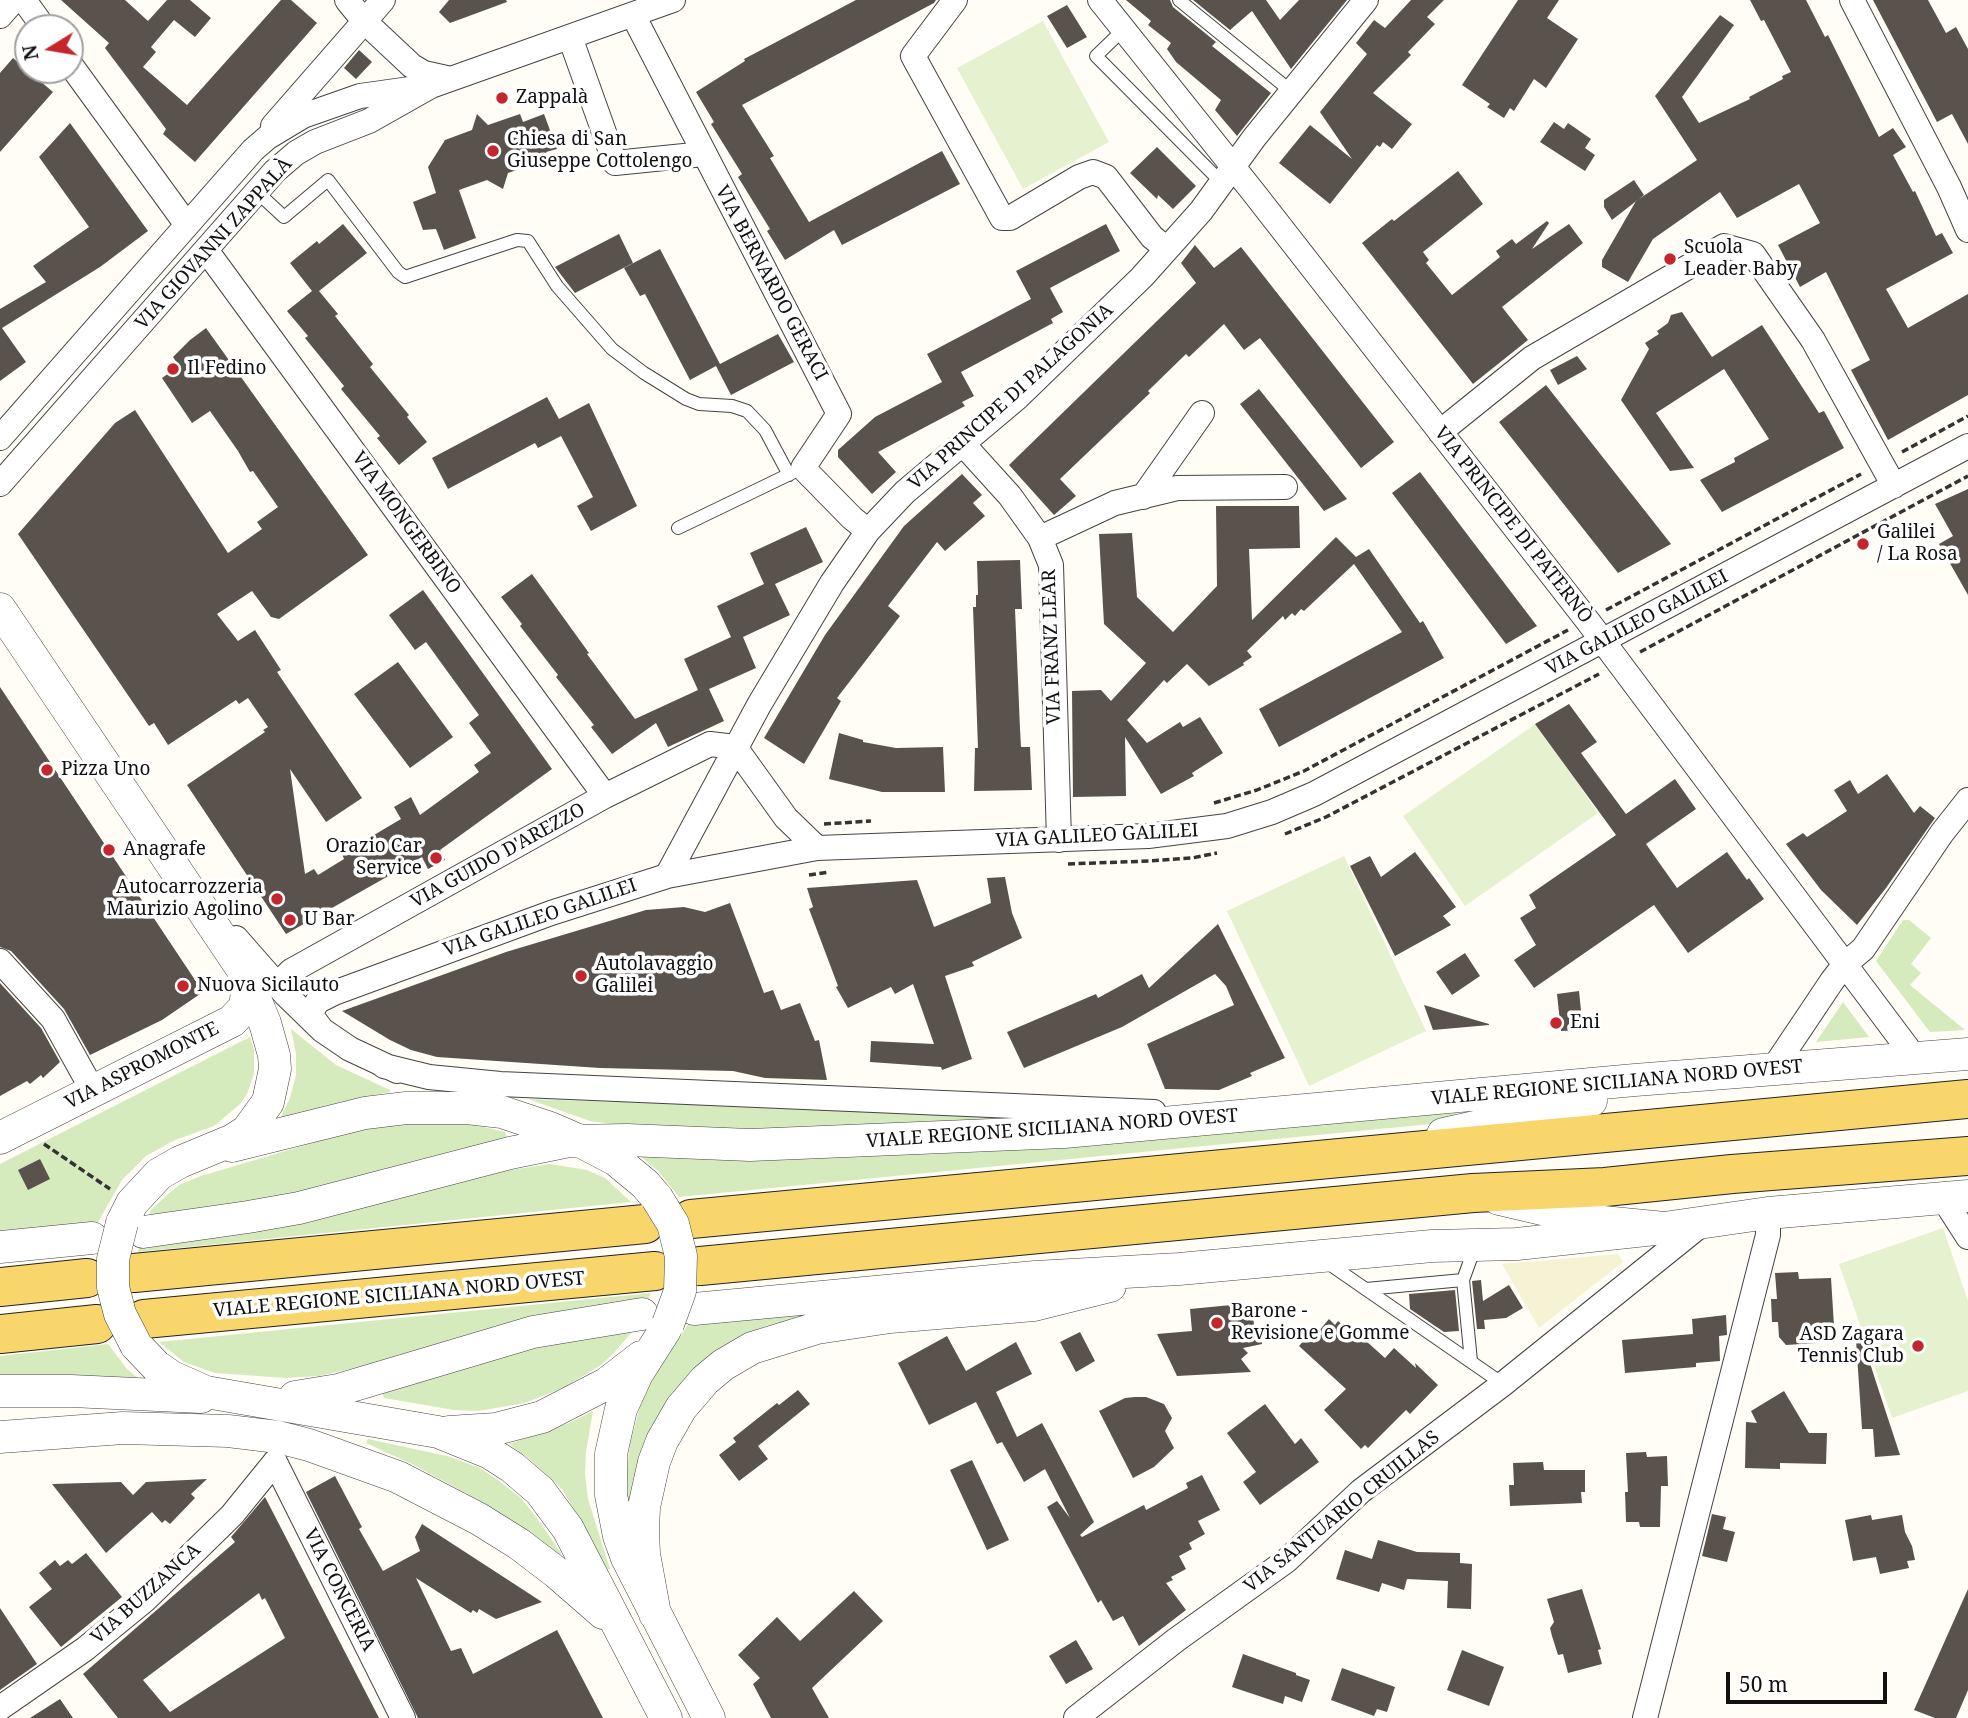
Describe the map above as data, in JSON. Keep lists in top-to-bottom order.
{
  "streets": {
    "main road": ["VIALE REGIONE SICILIANA NORD OVEST"],
    "street": [
      "VIA GIOVANNI ZAPPALÀ",
      "VIA BERNARDO GERACI",
      "VIA PRINCIPE DI PALAGONIA",
      "VIA MONGERBINO",
      "VIA PRINCIPE DI PATERNÒ",
      "VIA GALILEO GALILEI",
      "VIA FRANZ LEAR",
      "VIA GUIDO D'AREZZO",
      "VIA ASPROMONTE",
      "VIA SANTUARIO CRUILLAS",
      "VIA CONCERIA",
      "VIA BUZZANCA"
    ]
  },
  "crossings": [
    ["VIA GIOVANNI ZAPPALÀ", "VIA BERNARDO GERACI"],
    ["VIA GIOVANNI ZAPPALÀ", "VIA MONGERBINO"],
    ["VIA PRINCIPE DI PALAGONIA", "VIA PRINCIPE DI PATERNÒ"],
    ["VIA PRINCIPE DI PALAGONIA", "VIA GALILEO GALILEI"],
    ["VIA PRINCIPE DI PALAGONIA", "VIA FRANZ LEAR"],
    ["VIA PRINCIPE DI PALAGONIA", "VIA GUIDO D'AREZZO"],
    ["VIA MONGERBINO", "VIA GUIDO D'AREZZO"],
    ["VIA PRINCIPE DI PATERNÒ", "VIA GALILEO GALILEI"],
    ["VIA PRINCIPE DI PATERNÒ", "VIALE REGIONE SICILIANA NORD OVEST"],
    ["VIA GALILEO GALILEI", "VIA FRANZ LEAR"],
    ["VIA CONCERIA", "VIA BUZZANCA"]
  ],
  "places": [
    "Zappalà",
    "Chiesa di San Giuseppe Cottolengo",
    "Scuola Leader Baby",
    "Il Fedino",
    "Galilei / La Rosa",
    "Pizza Uno",
    "Anagrafe",
    "Orazio Car Service",
    "Autocarrozzeria Maurizio Agolino",
    "U Bar",
    "Autolavaggio Galilei",
    "Nuova Sicilauto",
    "Eni",
    "Barone - Revisione e Gomme",
    "ASD Zagara Tennis Club"
  ],
  "scale_bar": "50 m",
  "north": "left"
}
